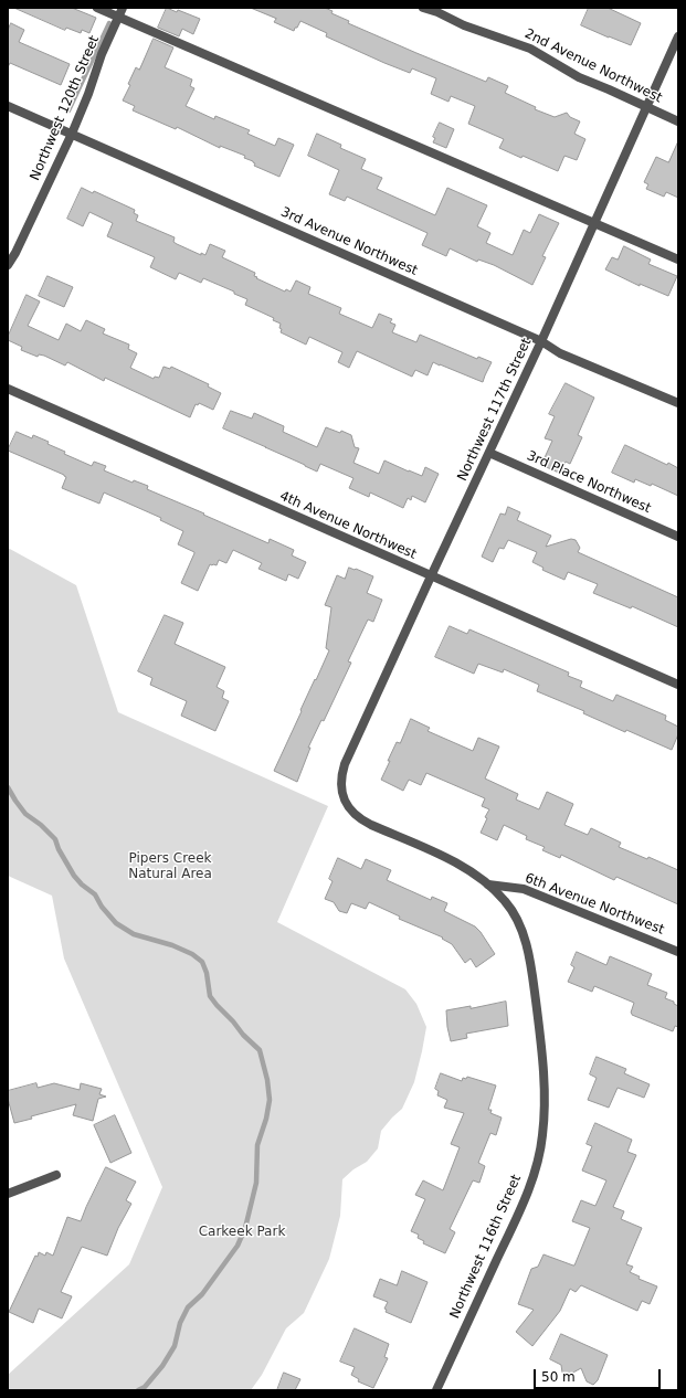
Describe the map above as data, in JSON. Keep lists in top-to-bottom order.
{
  "streets": {
    "street": [
      "2nd Avenue Northwest",
      "Northwest 120th Street",
      "3rd Avenue Northwest",
      "Northwest 117th Street",
      "3rd Place Northwest",
      "4th Avenue Northwest",
      "6th Avenue Northwest",
      "Northwest 116th Street"
    ]
  },
  "crossings": [
    ["2nd Avenue Northwest", "Northwest 117th Street"],
    ["Northwest 120th Street", "3rd Avenue Northwest"],
    ["3rd Avenue Northwest", "Northwest 117th Street"],
    ["Northwest 117th Street", "3rd Place Northwest"],
    ["Northwest 117th Street", "4th Avenue Northwest"],
    ["Northwest 117th Street", "6th Avenue Northwest"],
    ["6th Avenue Northwest", "Northwest 116th Street"]
  ],
  "parks": ["Pipers Creek Natural Area", "Carkeek Park"],
  "scale_bar": "50 m"
}
